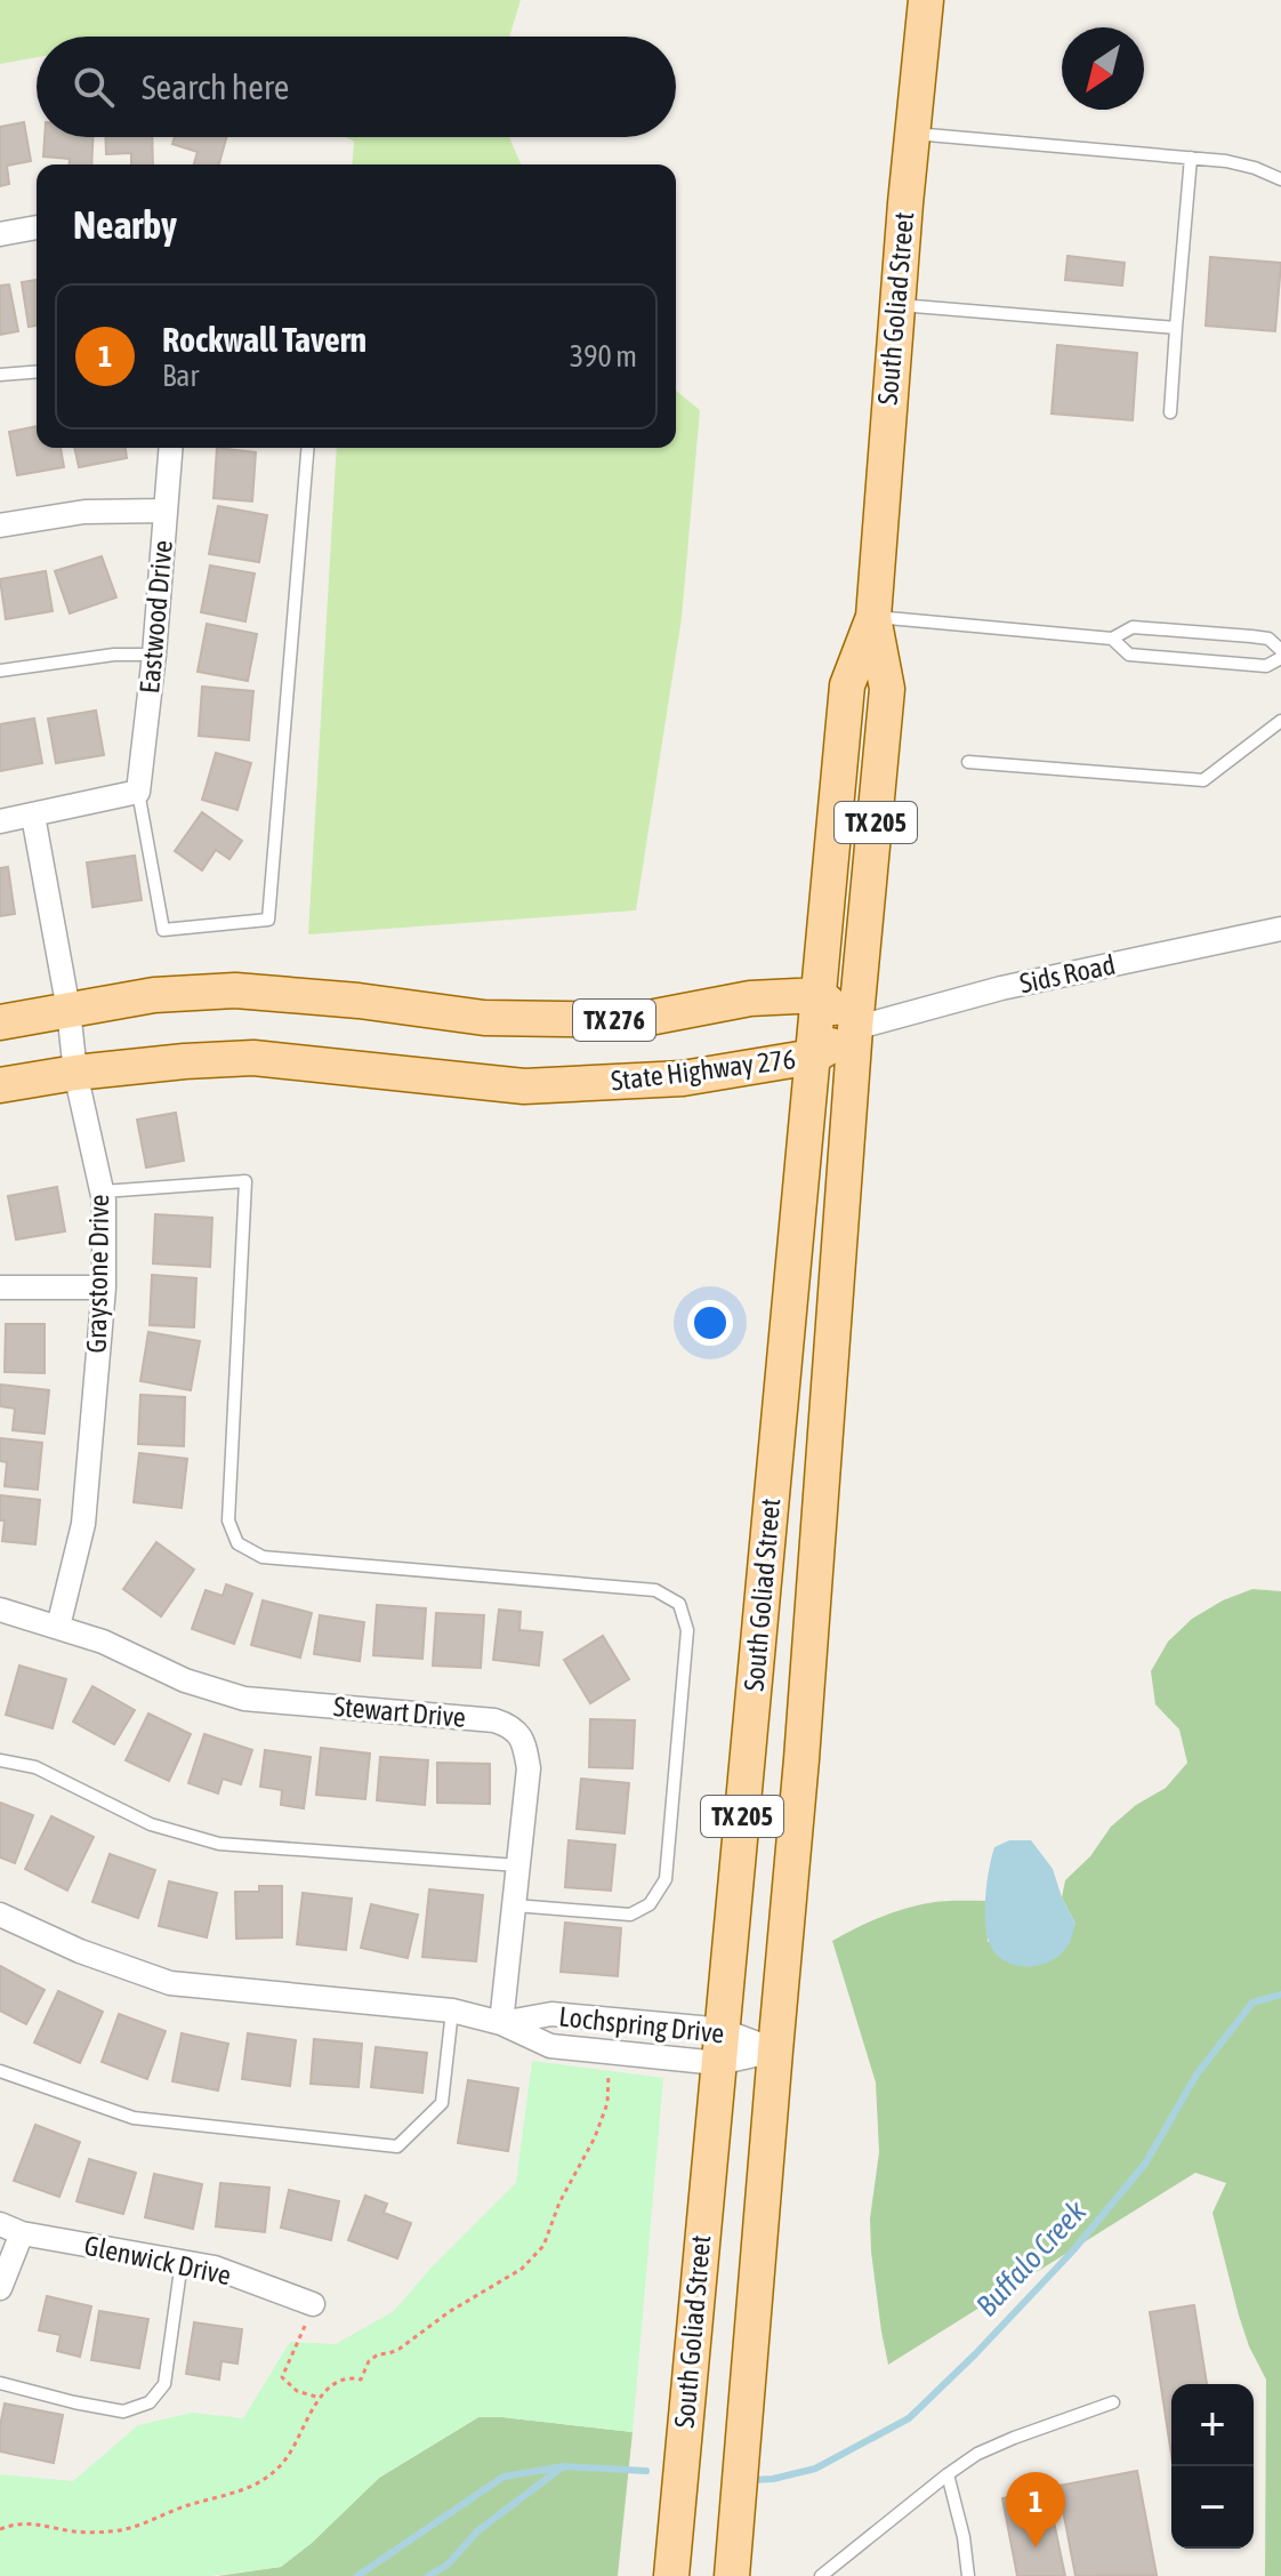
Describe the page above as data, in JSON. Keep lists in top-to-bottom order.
{
  "streets": {
    "main road": [
      "South Goliad Street",
      "TX 205",
      "TX 276",
      "State Highway 276"
    ],
    "street": [
      "Eastwood Drive",
      "Sids Road",
      "Graystone Drive",
      "Stewart Drive",
      "Lochspring Drive",
      "Glenwick Drive"
    ]
  },
  "crossings": [
    ["South Goliad Street", "Sids Road"],
    ["South Goliad Street", "TX 276"],
    ["South Goliad Street", "State Highway 276"],
    ["South Goliad Street", "Lochspring Drive"],
    ["Sids Road", "State Highway 276"],
    ["TX 276", "Graystone Drive"],
    ["State Highway 276", "Graystone Drive"],
    ["Graystone Drive", "Stewart Drive"],
    ["Stewart Drive", "Lochspring Drive"]
  ],
  "water": ["Buffalo Creek"],
  "north": "bottom left",
  "page": {
    "search": "Search here",
    "heading": "Nearby",
    "list": [
      {
        "mark": "1",
        "name": "Rockwall Tavern",
        "note": "Bar",
        "value": "390 m"
      }
    ],
    "map_buttons": ["+", "−"],
    "pins": "1"
  }
}
